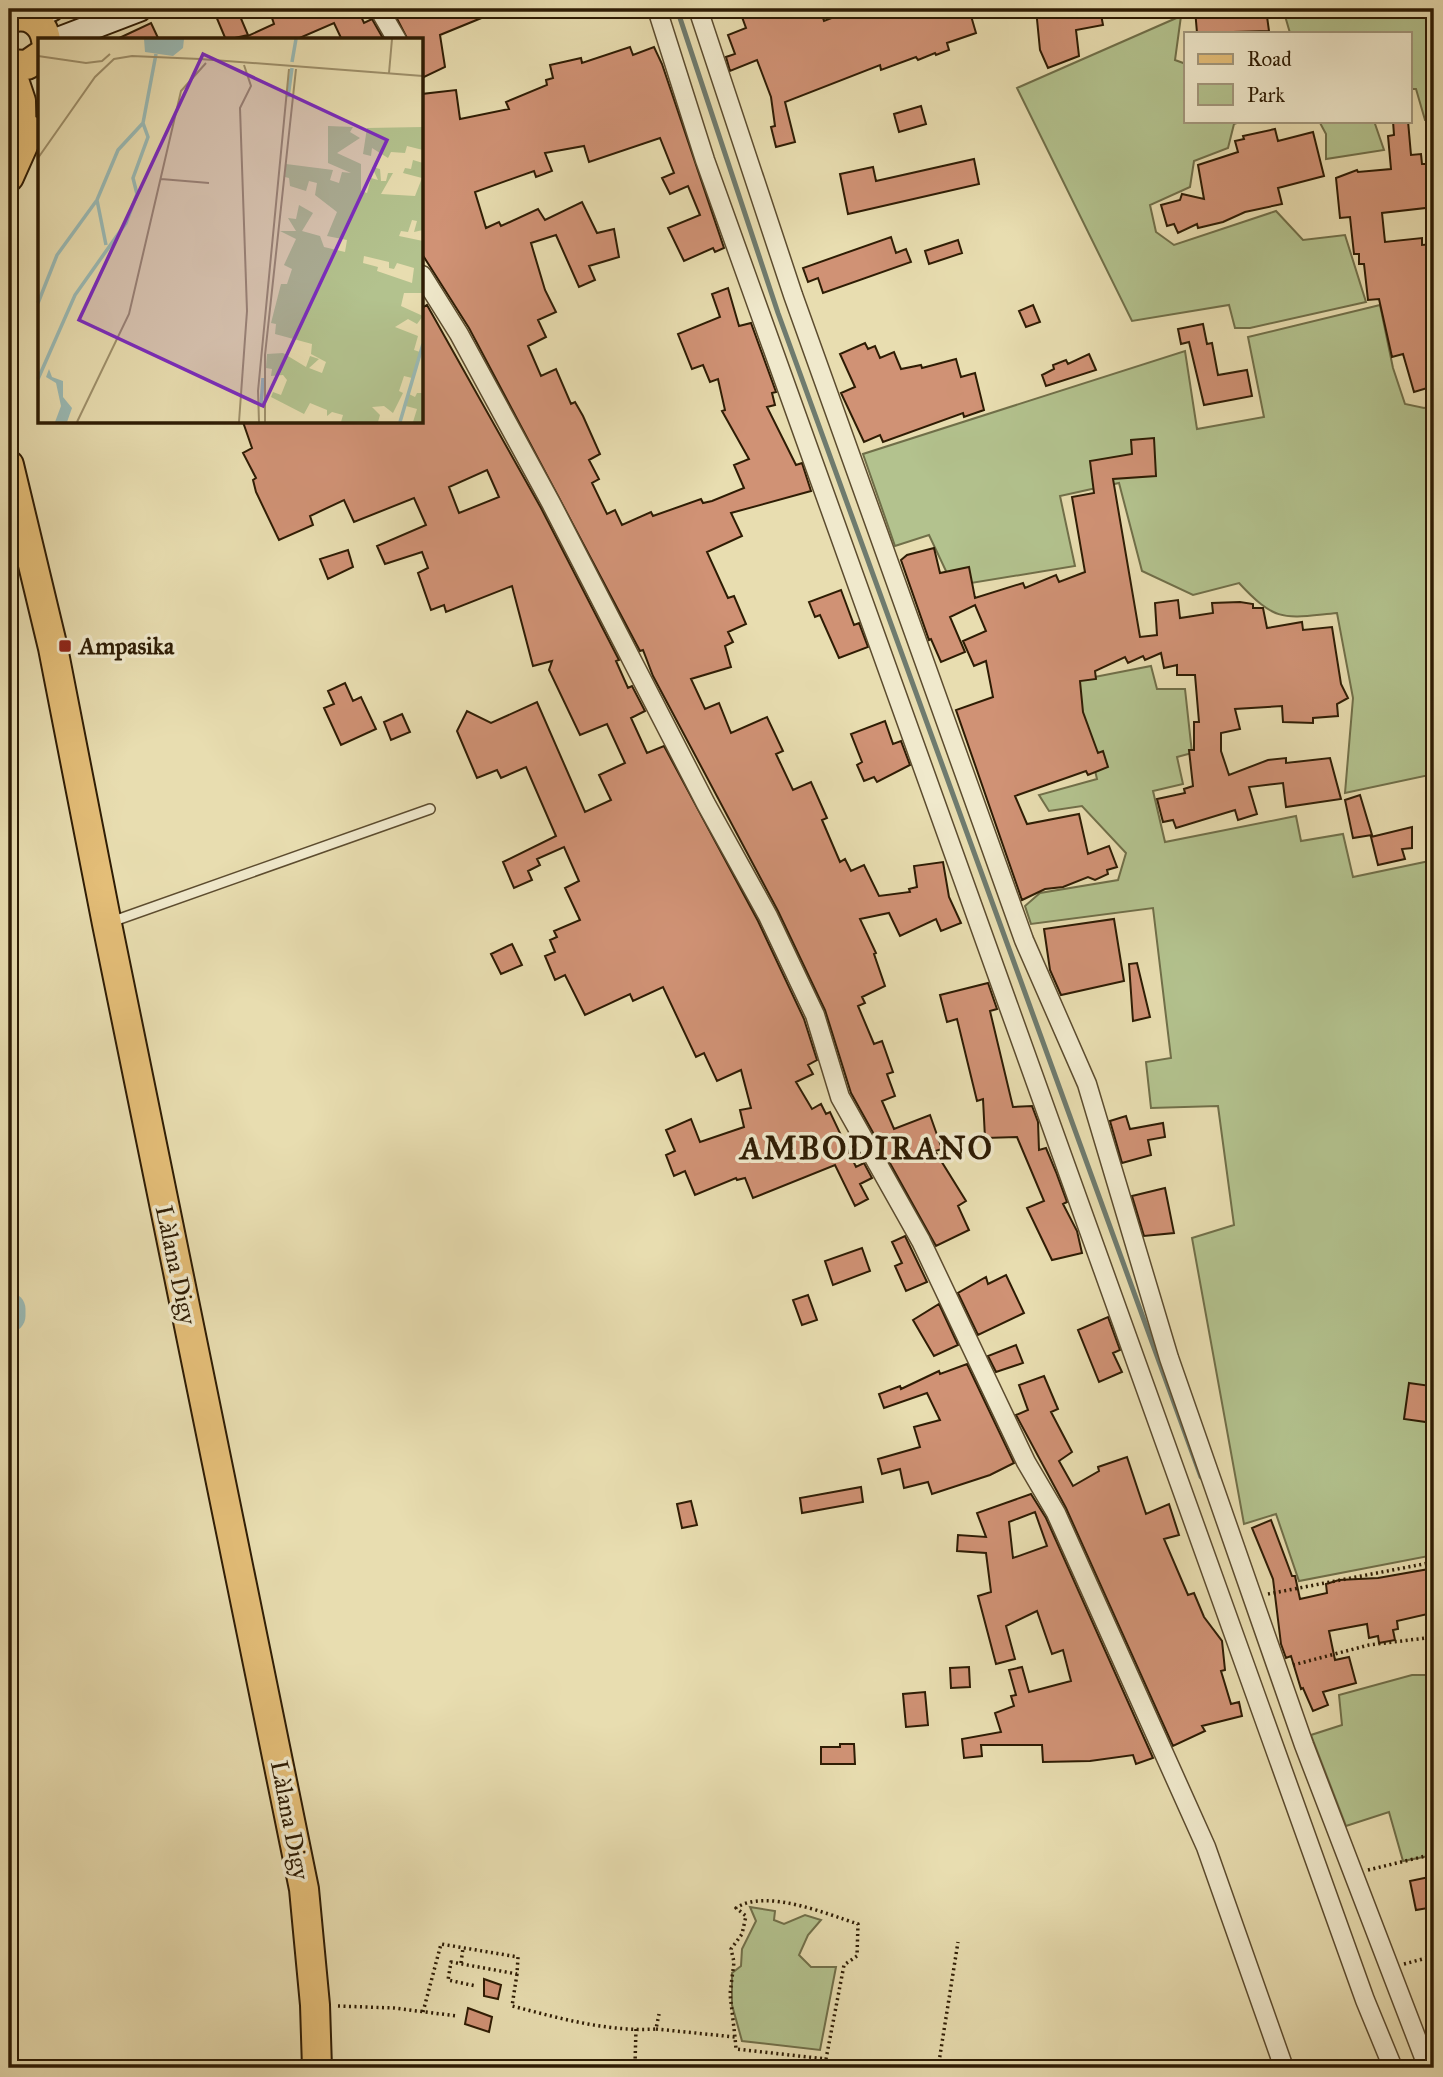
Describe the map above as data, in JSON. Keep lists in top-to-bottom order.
{
  "streets": {
    "main road": ["Làlana Digy"]
  },
  "districts": ["AMBODIRANO"],
  "places": {
    "transit": ["Ampasika"]
  },
  "legend": ["Road", "Park"]
}
